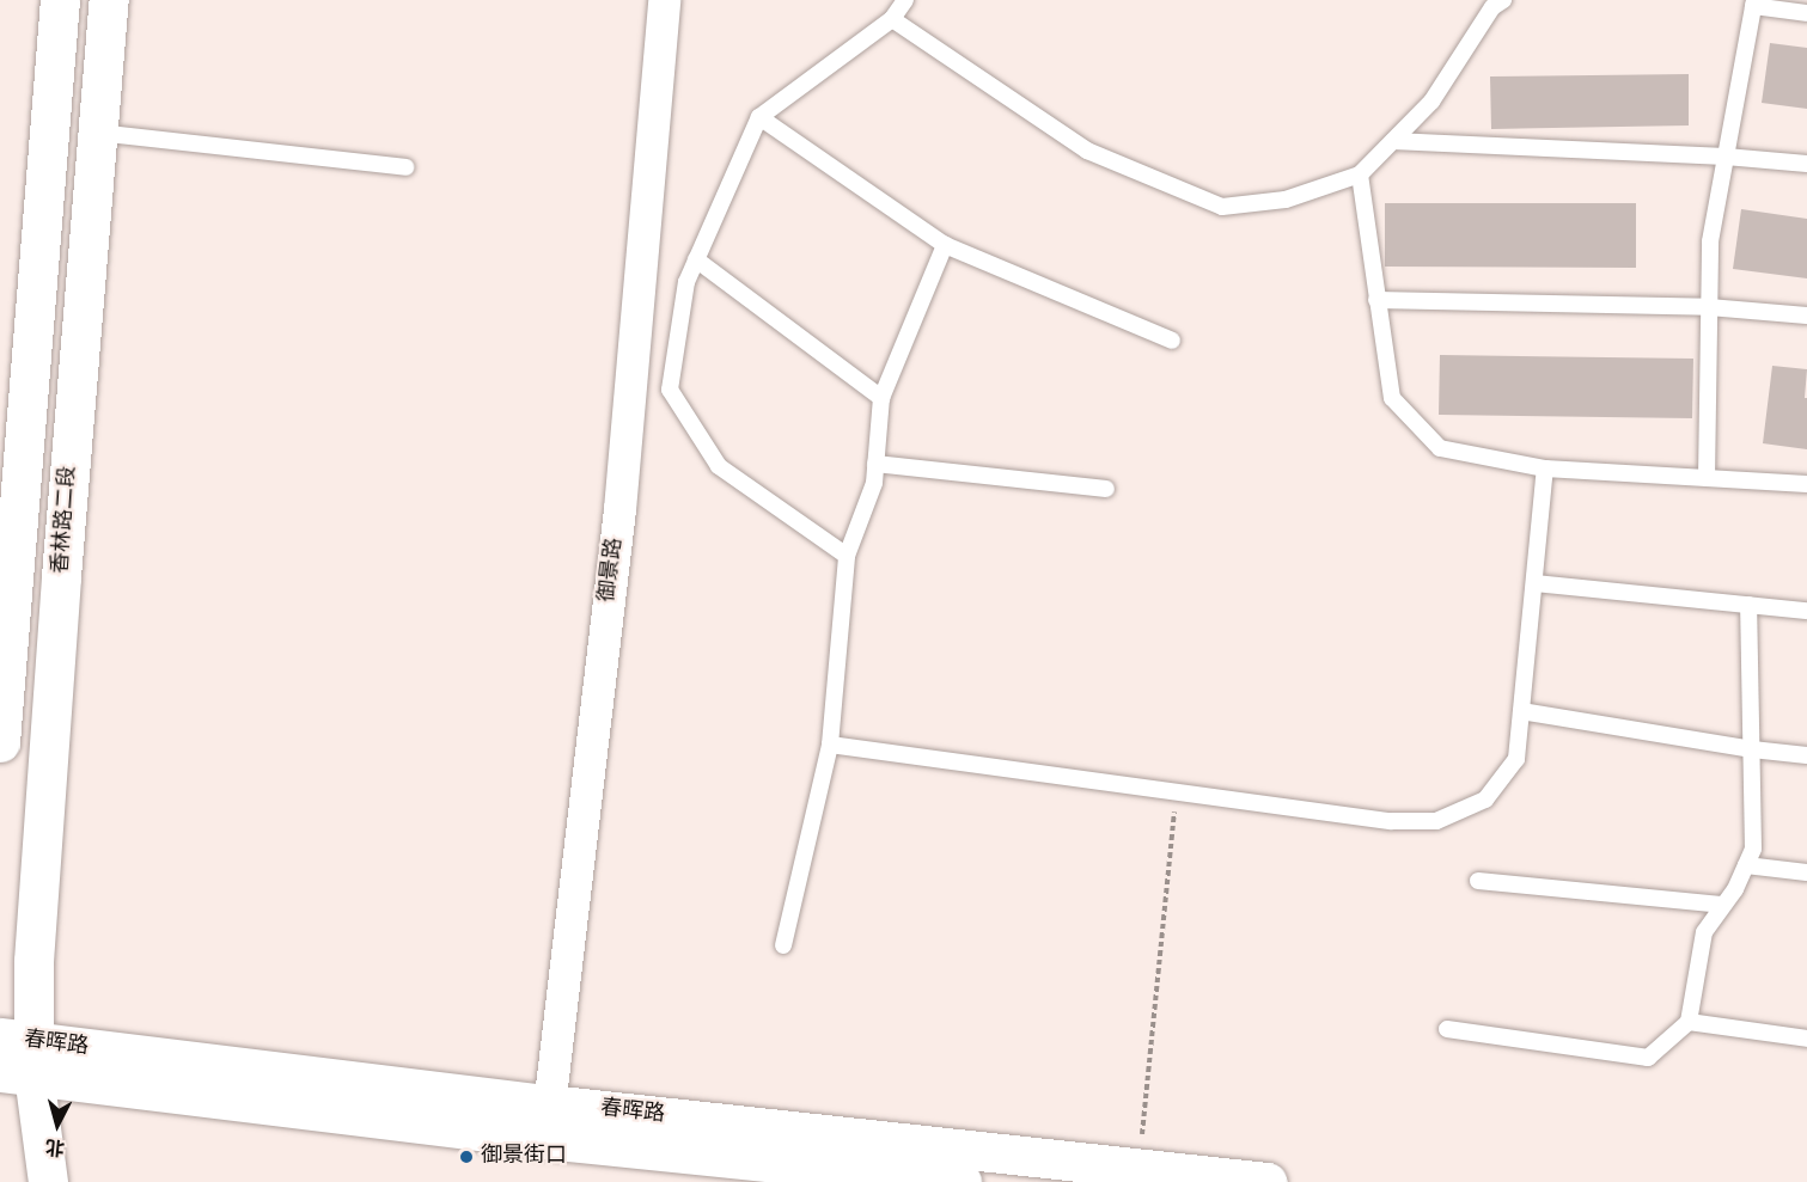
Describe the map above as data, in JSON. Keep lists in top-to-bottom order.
{
  "streets": {
    "main road": ["香林路二段", "春晖路"],
    "street": ["御景路"]
  },
  "crossings": [
    ["香林路二段", "春晖路"],
    ["御景路", "春晖路"]
  ],
  "places": ["御景街口"],
  "north": "bottom"
}
